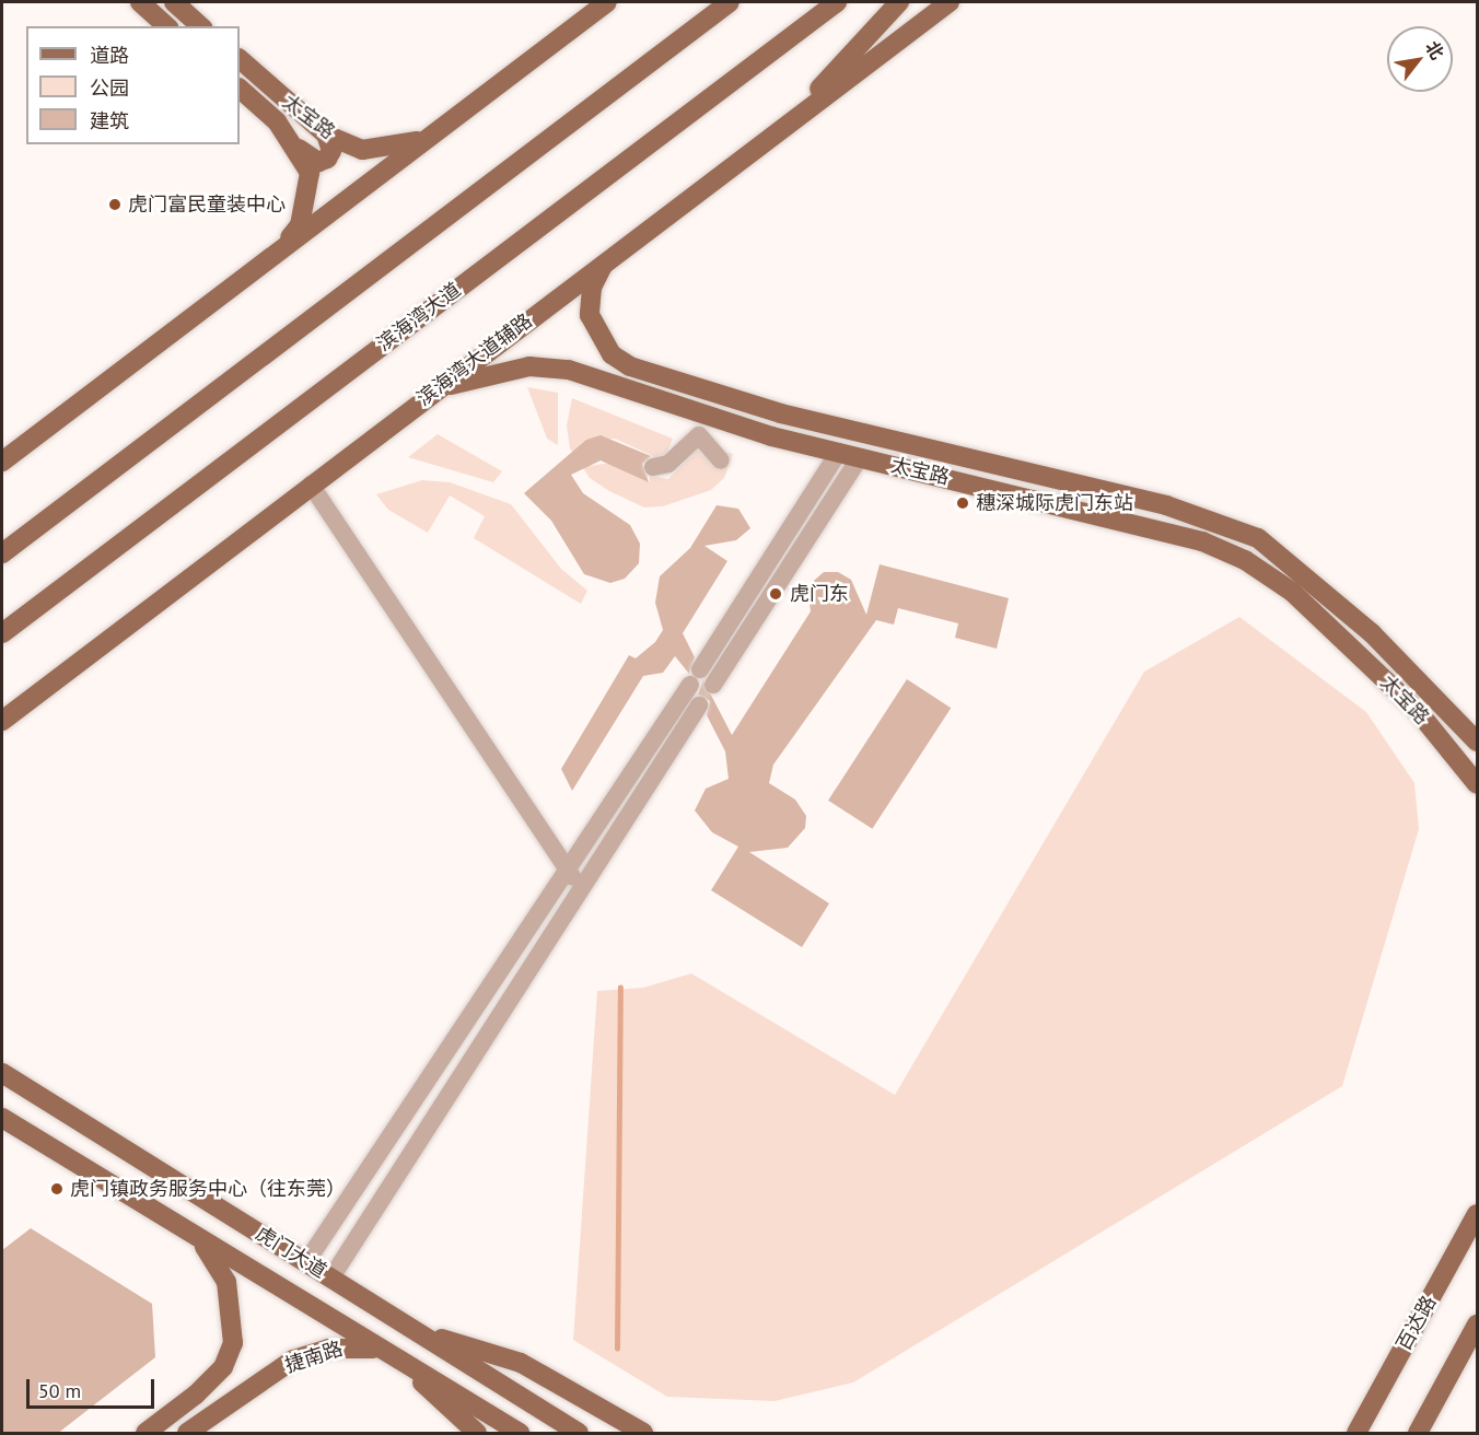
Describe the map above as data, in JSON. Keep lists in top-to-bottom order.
{
  "streets": {
    "main road": [
      "太宝路",
      "滨海湾大道",
      "滨海湾大道辅路",
      "虎门大道",
      "百达路",
      "捷南路"
    ]
  },
  "crossings": [
    ["太宝路", "滨海湾大道辅路"],
    ["虎门大道", "捷南路"]
  ],
  "places": [
    "虎门富民童装中心",
    "穗深城际虎门东站",
    "虎门东",
    "虎门镇政务服务中心（往东莞）"
  ],
  "legend": ["道路", "公园", "建筑"],
  "scale_bar": "50 m",
  "north": "top right"
}
